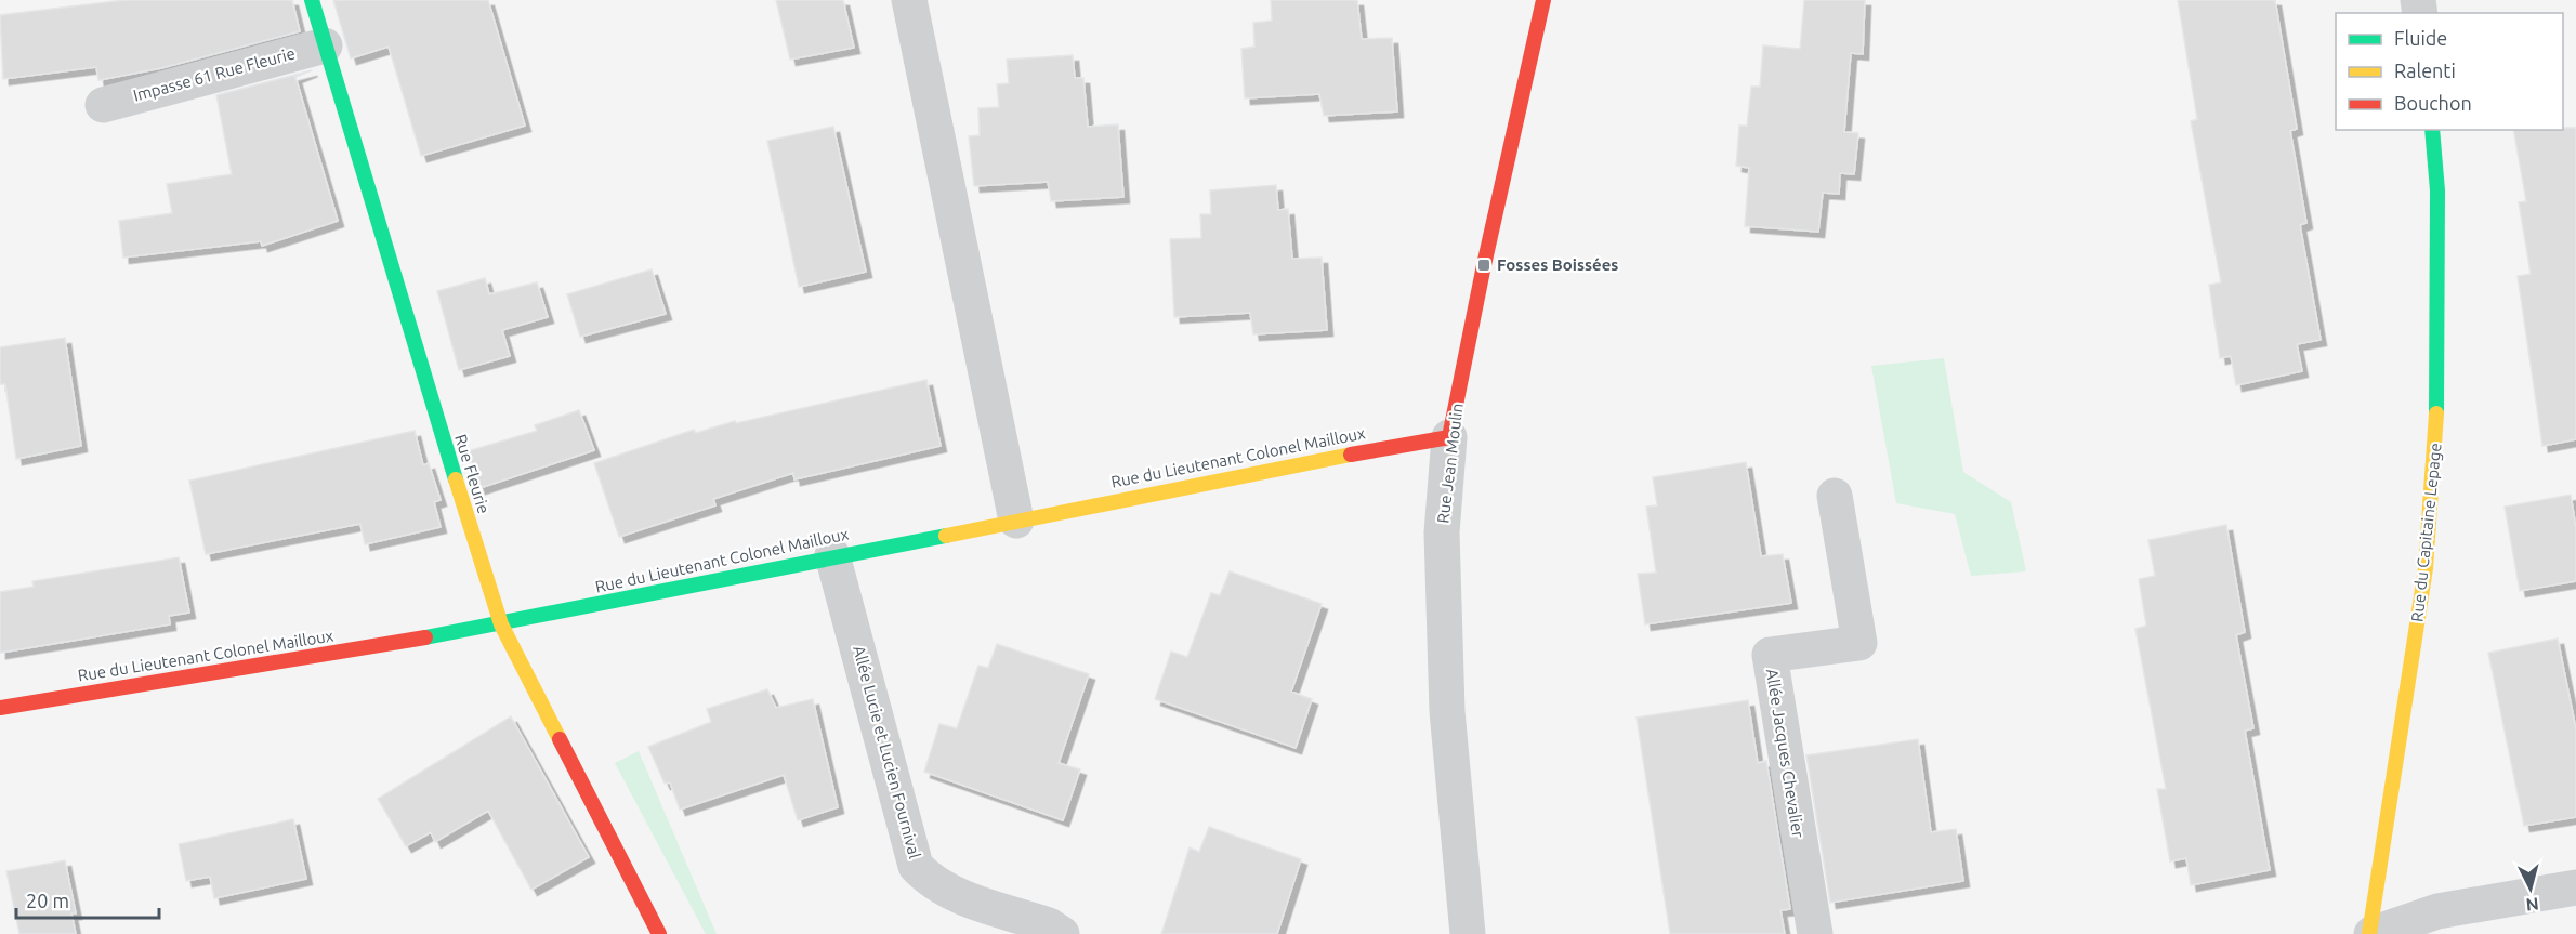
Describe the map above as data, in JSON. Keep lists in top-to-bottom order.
{
  "streets": {
    "street": [
      "Impasse 61 Rue Fleurie",
      "Rue du Lieutenant Colonel Mailloux",
      "Rue Jean Moulin",
      "Rue Fleurie",
      "Rue du Capitaine Lepage",
      "Allée Lucie et Lucien Fournival",
      "Allée Jacques Chevalier"
    ]
  },
  "crossings": [
    ["Impasse 61 Rue Fleurie", "Rue Fleurie"],
    ["Rue du Lieutenant Colonel Mailloux", "Rue Jean Moulin"],
    ["Rue du Lieutenant Colonel Mailloux", "Rue Fleurie"],
    ["Rue du Lieutenant Colonel Mailloux", "Allée Lucie et Lucien Fournival"]
  ],
  "places": {
    "transit": ["Fosses Boissées"]
  },
  "legend": ["Fluide", "Ralenti", "Bouchon"],
  "scale_bar": "20 m",
  "north": "bottom"
}
